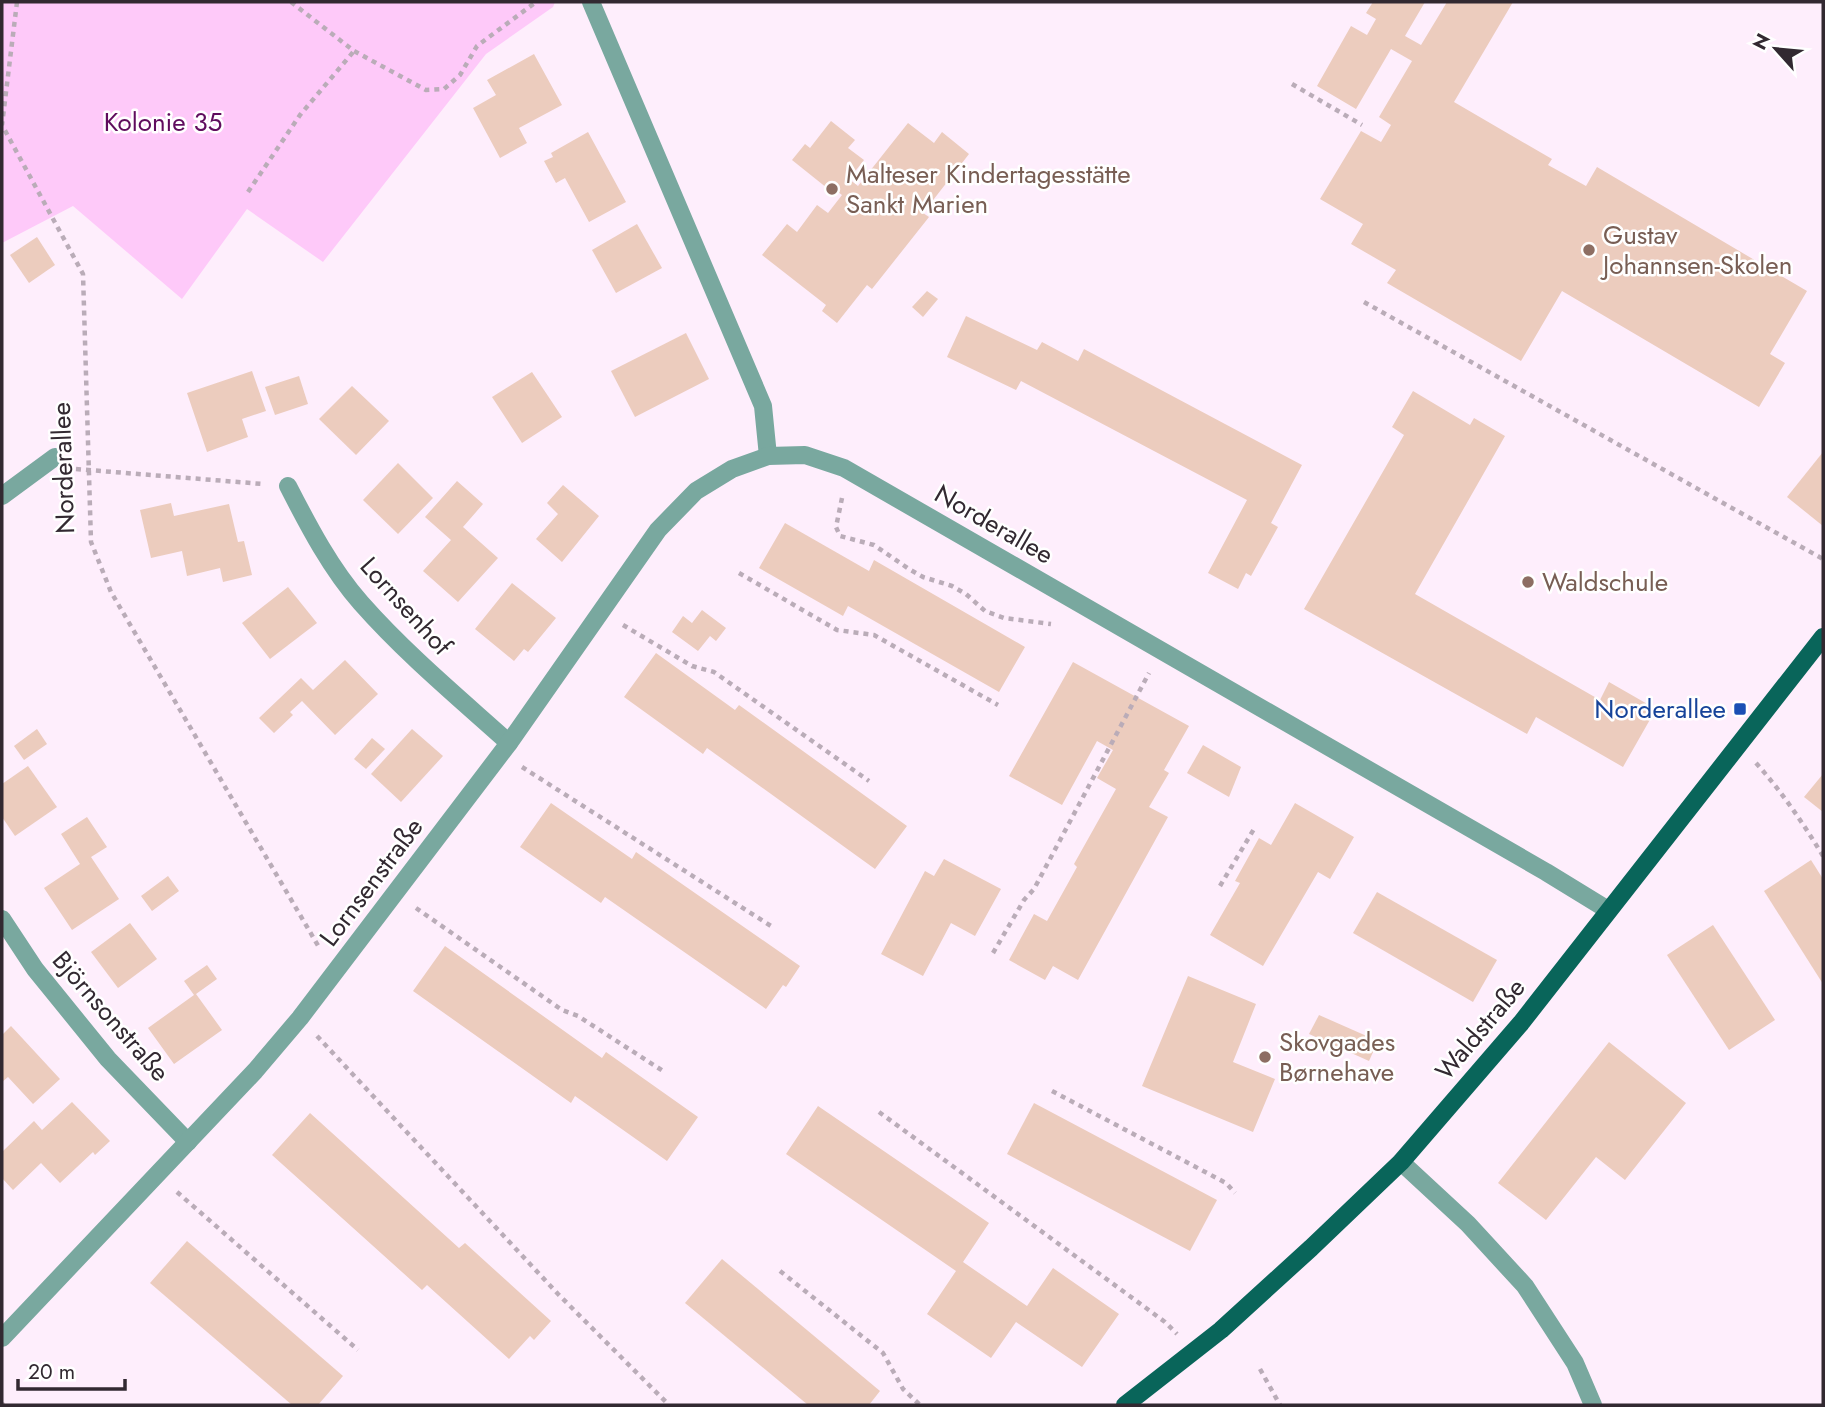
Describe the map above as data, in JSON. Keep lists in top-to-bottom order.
{
  "streets": {
    "main road": ["Waldstraße"],
    "street": [
      "Norderallee",
      "Lornsenhof",
      "Lornsenstraße",
      "Björnsonstraße"
    ]
  },
  "crossings": [
    ["Norderallee", "Lornsenstraße"],
    ["Norderallee", "Waldstraße"],
    ["Lornsenhof", "Lornsenstraße"],
    ["Lornsenstraße", "Björnsonstraße"]
  ],
  "parks": ["Kolonie 35"],
  "places": {
    "other": [
      "Malteser Kindertagesstätte Sankt Marien",
      "Gustav Johannsen-Skolen",
      "Waldschule",
      "Skovgades Børnehave"
    ],
    "transit": ["Norderallee"]
  },
  "scale_bar": "20 m",
  "north": "top left"
}
